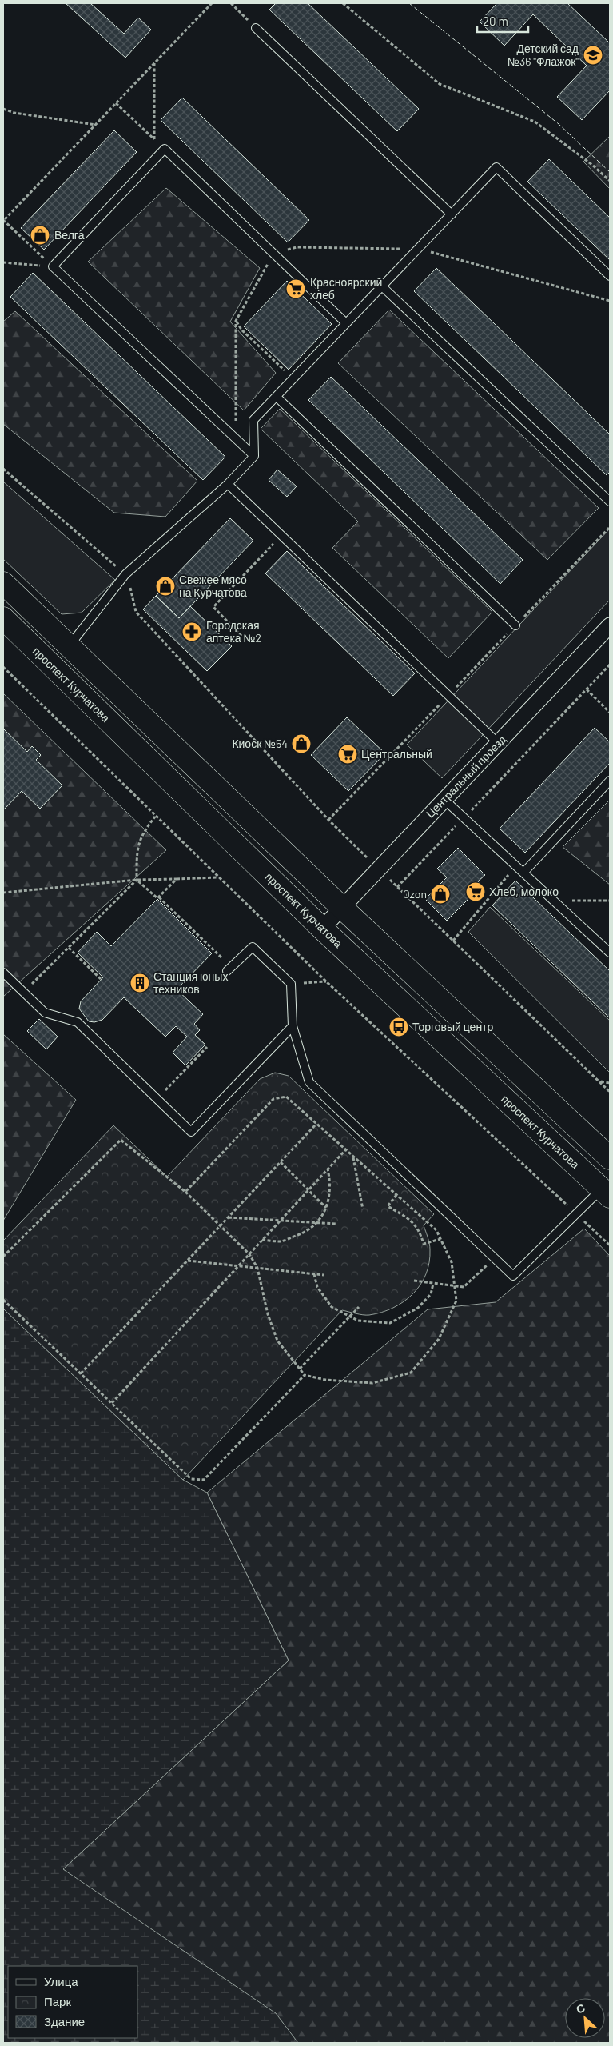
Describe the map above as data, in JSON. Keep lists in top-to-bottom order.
{
  "streets": {
    "main road": ["проспект Курчатова"],
    "street": ["Центральный проезд"]
  },
  "crossings": [
    ["проспект Курчатова", "Центральный проезд"]
  ],
  "places": {
    "school or university": ["Детский сад №36 \"Флажок\""],
    "shop": [
      "Велга",
      "Свежее мясо на Курчатова",
      "Киоск №54",
      "Ozon"
    ],
    "supermarket": ["Красноярский хлеб", "Центральный", "Хлеб, молоко"],
    "pharmacy": ["Городская аптека №2"],
    "building": ["Станция юных техников"],
    "bus stop": ["Торговый центр"]
  },
  "legend": ["Улица", "Парк", "Здание"],
  "scale_bar": "20 m",
  "north": "top left"
}
